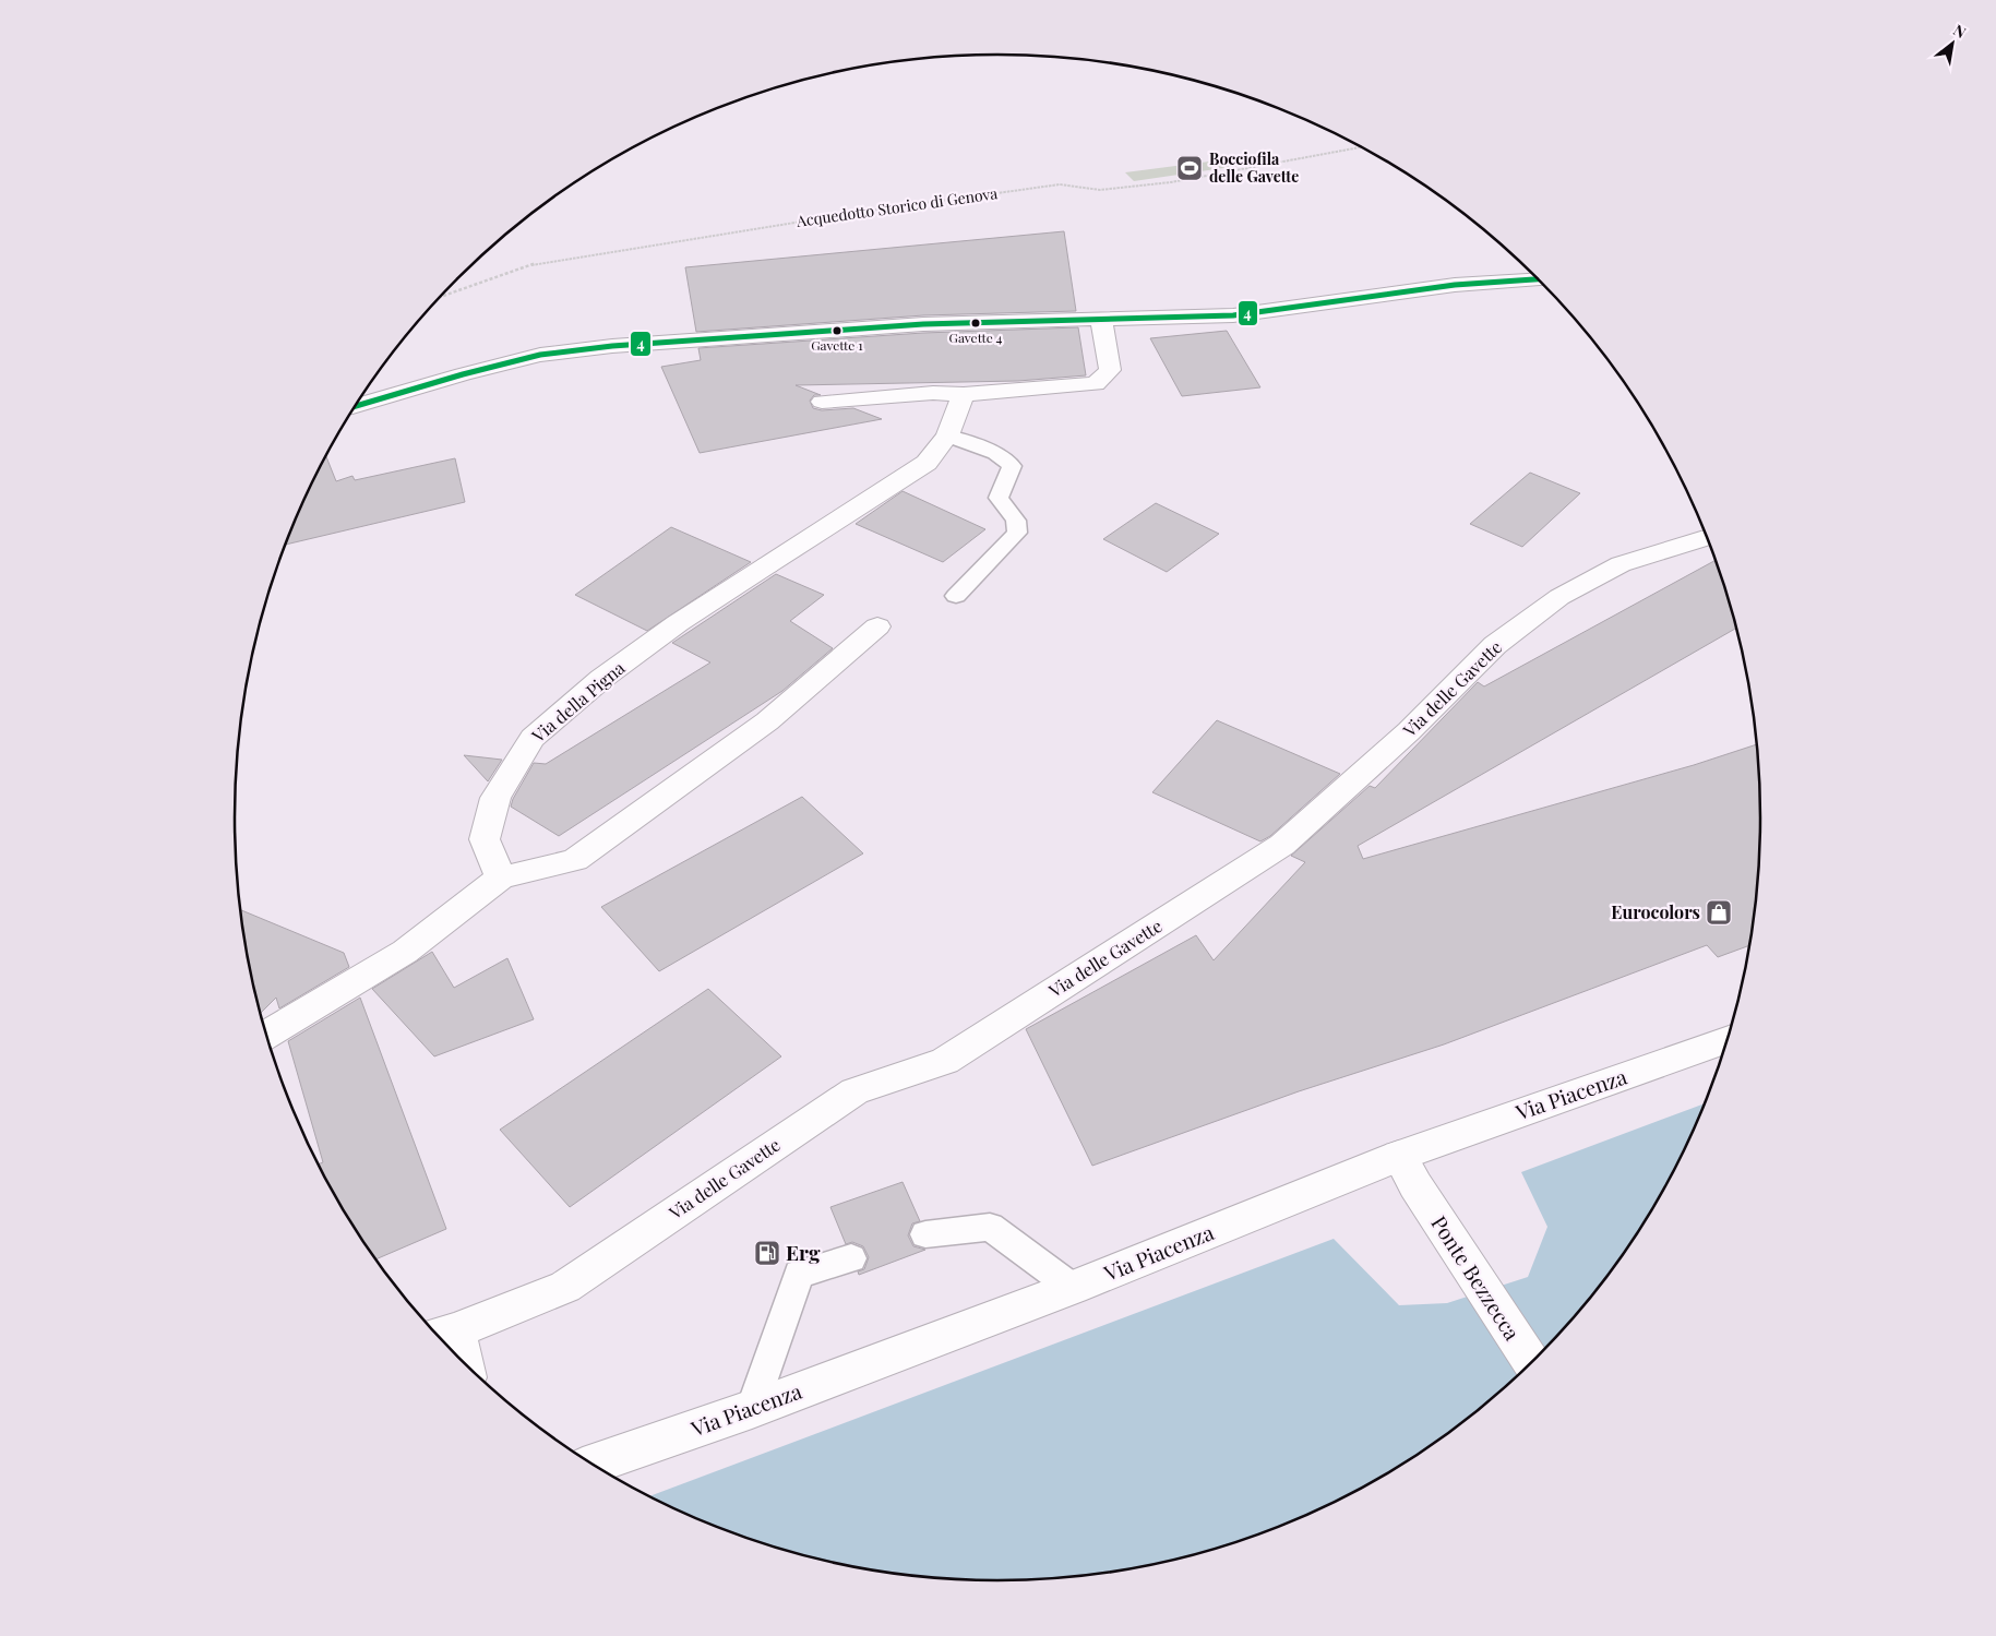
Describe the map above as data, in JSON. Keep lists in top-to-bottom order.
{
  "streets": {
    "street": [
      "Via delle Gavette",
      "Via della Pigna",
      "Via Piacenza",
      "Ponte Bezzecca"
    ],
    "path": ["Acquedotto Storico di Genova"]
  },
  "crossings": [
    ["Via Piacenza", "Ponte Bezzecca"]
  ],
  "places": {
    "sports": ["Bocciofila delle Gavette"],
    "other": ["Gavette 4", "Gavette 1"],
    "shop": ["Eurocolors"],
    "fuel station": ["Erg"]
  },
  "lines": ["transit line 4"],
  "north": "top right"
}
